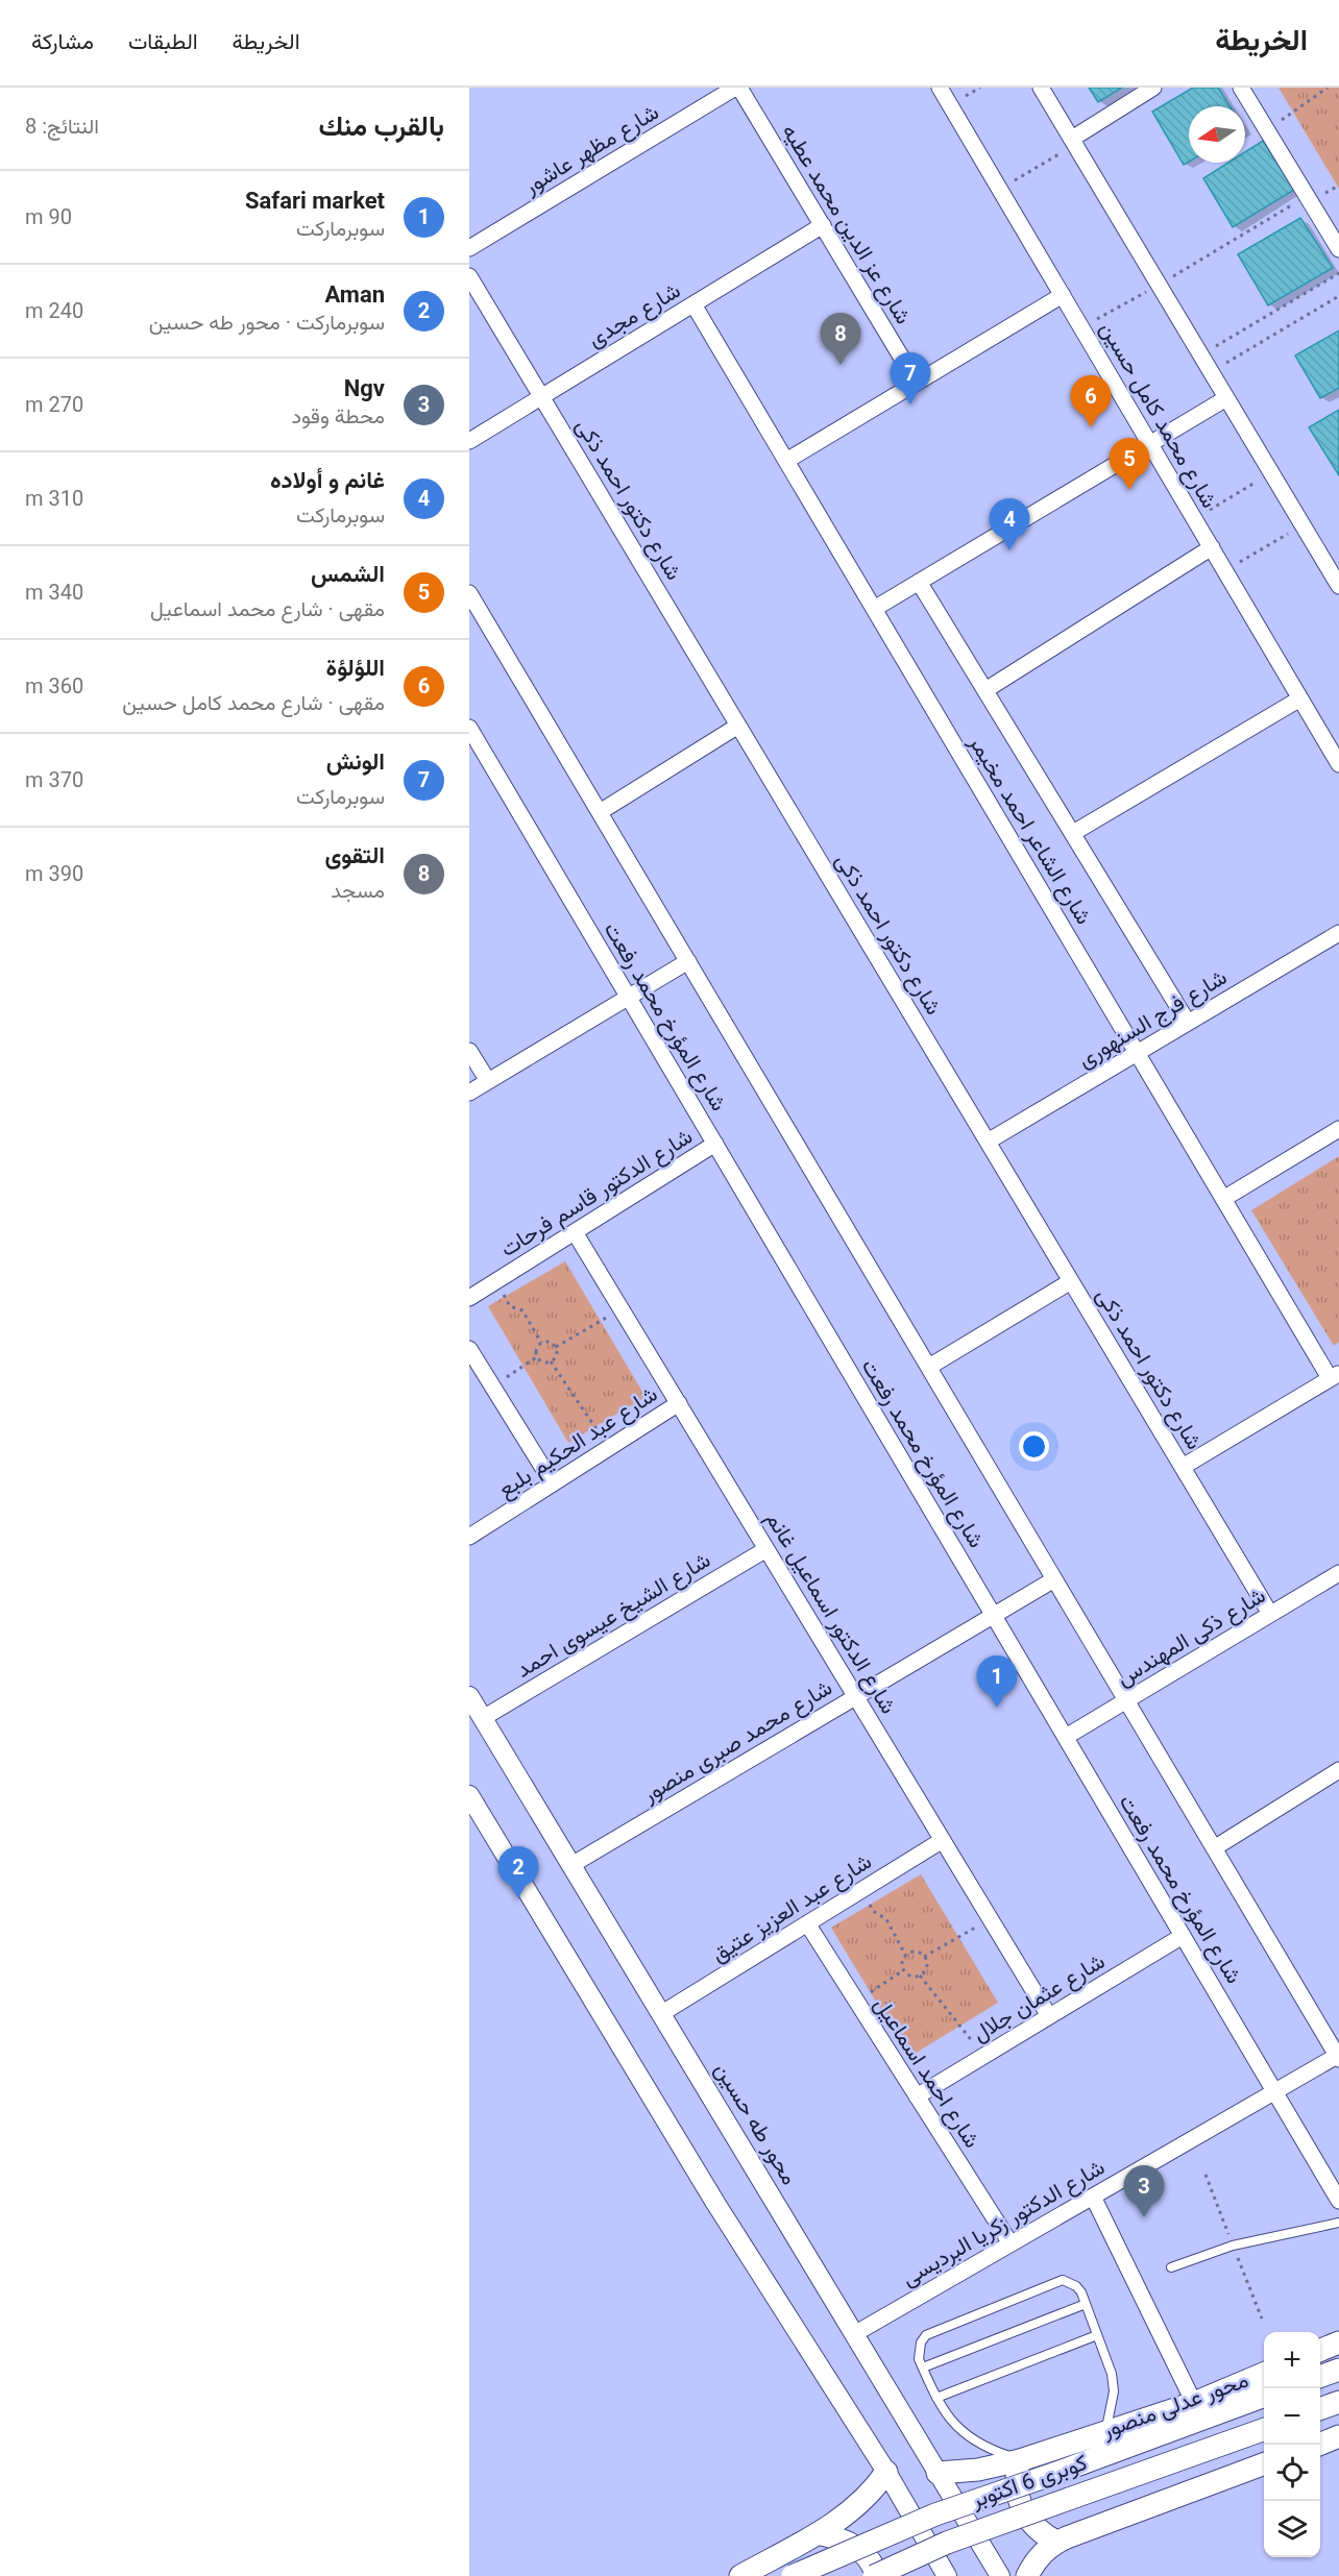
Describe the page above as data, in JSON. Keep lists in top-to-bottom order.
{
  "streets": {
    "main road": ["محور عدلى منصور", "كوبرى 6 اكتوبر"],
    "street": [
      "شارع مظهر عاشور",
      "شارع عز الدين محمد عطيه",
      "شارع مجدى",
      "شارع محمد كامل حسين",
      "شارع دكتور احمد ذكى",
      "شارع الشاعر احمد مخيمر",
      "شارع المؤرخ محمد رفعت",
      "شارع فرج السنهورى",
      "شارع الدكتور قاسم فرحات",
      "شارع عبد الحكيم بلبع",
      "شارع الدكتور اسماعيل غانم",
      "شارع الشيخ عيسوى احمد",
      "شارع ذكى المهندس",
      "شارع محمد صبرى منصور",
      "شارع عبد العزيز عتيق",
      "شارع عثمان جلال",
      "شارع احمد اسماعيل",
      "محور طه حسين",
      "شارع الدكتور زكريا البرديسى"
    ]
  },
  "crossings": [
    ["شارع مظهر عاشور", "شارع عز الدين محمد عطيه"],
    ["شارع عز الدين محمد عطيه", "شارع مجدى"],
    ["شارع مجدى", "شارع دكتور احمد ذكى"],
    ["شارع مجدى", "شارع الشاعر احمد مخيمر"],
    ["شارع دكتور احمد ذكى", "شارع فرج السنهورى"],
    ["شارع دكتور احمد ذكى", "شارع ذكى المهندس"],
    ["شارع الشاعر احمد مخيمر", "شارع فرج السنهورى"],
    ["شارع المؤرخ محمد رفعت", "شارع الدكتور قاسم فرحات"],
    ["شارع المؤرخ محمد رفعت", "شارع ذكى المهندس"],
    ["شارع المؤرخ محمد رفعت", "شارع محمد صبرى منصور"],
    ["شارع المؤرخ محمد رفعت", "شارع عثمان جلال"],
    ["شارع المؤرخ محمد رفعت", "شارع الدكتور زكريا البرديسى"],
    ["شارع الدكتور قاسم فرحات", "شارع الدكتور اسماعيل غانم"],
    ["شارع عبد الحكيم بلبع", "شارع الدكتور اسماعيل غانم"],
    ["شارع الدكتور اسماعيل غانم", "شارع الشيخ عيسوى احمد"],
    ["شارع الدكتور اسماعيل غانم", "شارع محمد صبرى منصور"],
    ["شارع الدكتور اسماعيل غانم", "شارع عبد العزيز عتيق"],
    ["شارع الدكتور اسماعيل غانم", "شارع عثمان جلال"],
    ["شارع الشيخ عيسوى احمد", "محور طه حسين"],
    ["شارع محمد صبرى منصور", "محور طه حسين"],
    ["شارع عبد العزيز عتيق", "شارع احمد اسماعيل"],
    ["شارع عبد العزيز عتيق", "محور طه حسين"],
    ["شارع عثمان جلال", "شارع احمد اسماعيل"],
    ["شارع احمد اسماعيل", "شارع الدكتور زكريا البرديسى"],
    ["محور طه حسين", "شارع الدكتور زكريا البرديسى"],
    ["محور طه حسين", "محور عدلى منصور"]
  ],
  "north": "left",
  "page": {
    "header": "الخريطة",
    "nav": ["الخريطة", "الطبقات", "مشاركة"],
    "heading": ["بالقرب منك", "النتائج: 8"],
    "list": [
      {
        "mark": "1",
        "name": "Safari market",
        "note": "سوبرماركت",
        "value": "90 m"
      },
      {
        "mark": "2",
        "name": "Aman",
        "note": "سوبرماركت · محور طه حسين",
        "value": "240 m"
      },
      {
        "mark": "3",
        "name": "Ngv",
        "note": "محطة وقود",
        "value": "270 m"
      },
      {
        "mark": "4",
        "name": "غانم و أولاده",
        "note": "سوبرماركت",
        "value": "310 m"
      },
      {
        "mark": "5",
        "name": "الشمس",
        "note": "مقهى · شارع محمد اسماعيل",
        "value": "340 m"
      },
      {
        "mark": "6",
        "name": "اللؤلؤة",
        "note": "مقهى · شارع محمد كامل حسين",
        "value": "360 m"
      },
      {
        "mark": "7",
        "name": "الونش",
        "note": "سوبرماركت",
        "value": "370 m"
      },
      {
        "mark": "8",
        "name": "التقوى",
        "note": "مسجد",
        "value": "390 m"
      }
    ],
    "pins": [
      "8",
      "7",
      "6",
      "5",
      "4",
      "1",
      "2",
      "3"
    ],
    "map_buttons": ["+", "−"]
  }
}
